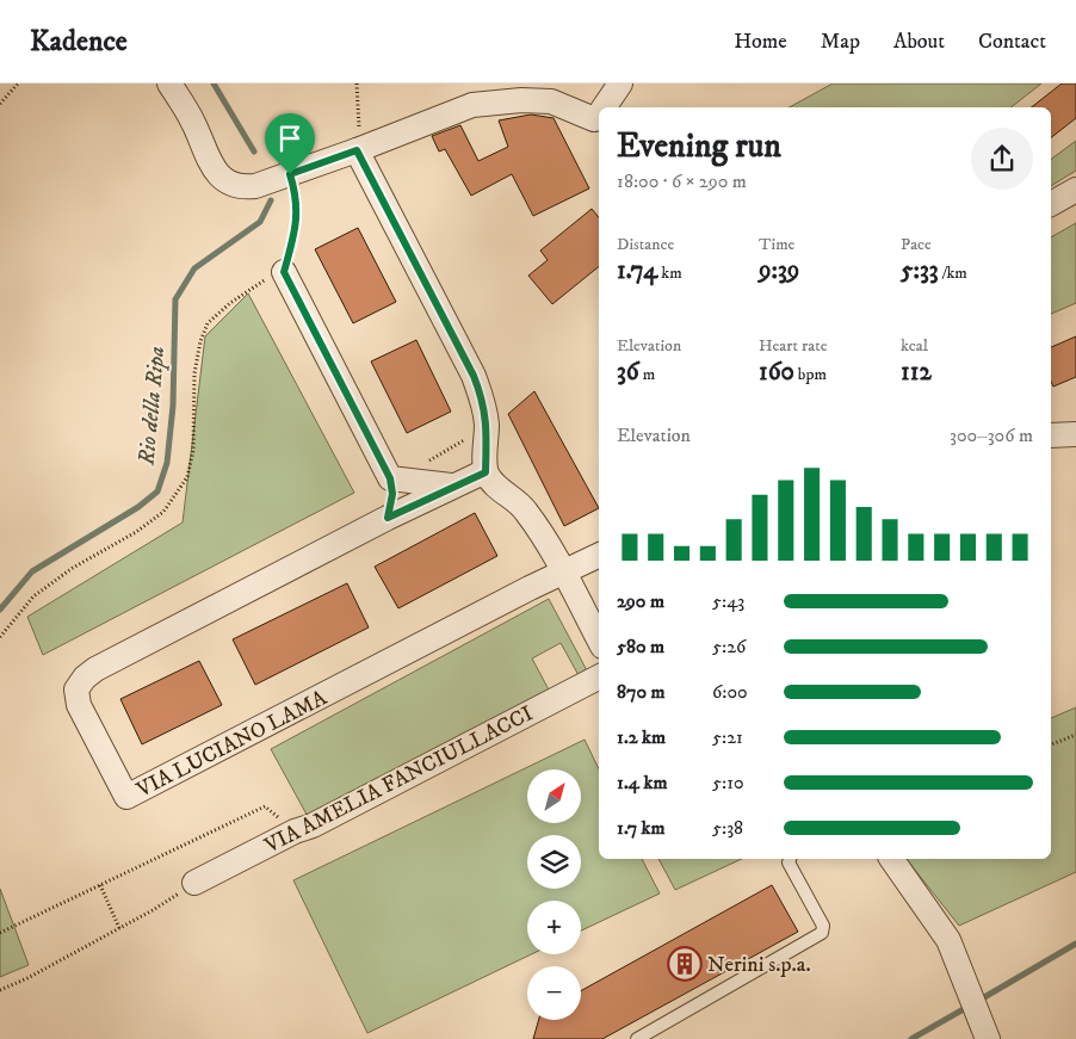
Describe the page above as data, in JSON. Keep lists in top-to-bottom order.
{
  "streets": {
    "street": ["VIA LUCIANO LAMA", "VIA AMELIA FANCIULLACCI"]
  },
  "water": ["Rio della Ripa"],
  "places": {
    "building": ["Nerini s.p.a."]
  },
  "north": "top right",
  "page": {
    "header": "Kadence",
    "nav": [
      "Home",
      "Map",
      "About",
      "Contact"
    ],
    "heading": ["Evening run", "18:00 · 6 × 290 m"],
    "stats": [
      ["Distance", "1.74 km"],
      ["Time", "9:39"],
      ["Pace", "5:33 /km"],
      ["Elevation", "36 m"],
      ["Heart rate", "160 bpm"],
      ["kcal", "112"]
    ],
    "chart": ["Elevation", "300–306 m"],
    "list": [
      {
        "name": "290 m",
        "note": "5:43"
      },
      {
        "name": "580 m",
        "note": "5:26"
      },
      {
        "name": "870 m",
        "note": "6:00"
      },
      {
        "name": "1.2 km",
        "note": "5:21"
      },
      {
        "name": "1.4 km",
        "note": "5:10"
      },
      {
        "name": "1.7 km",
        "note": "5:38"
      }
    ],
    "map_buttons": ["+", "−"]
  }
}
